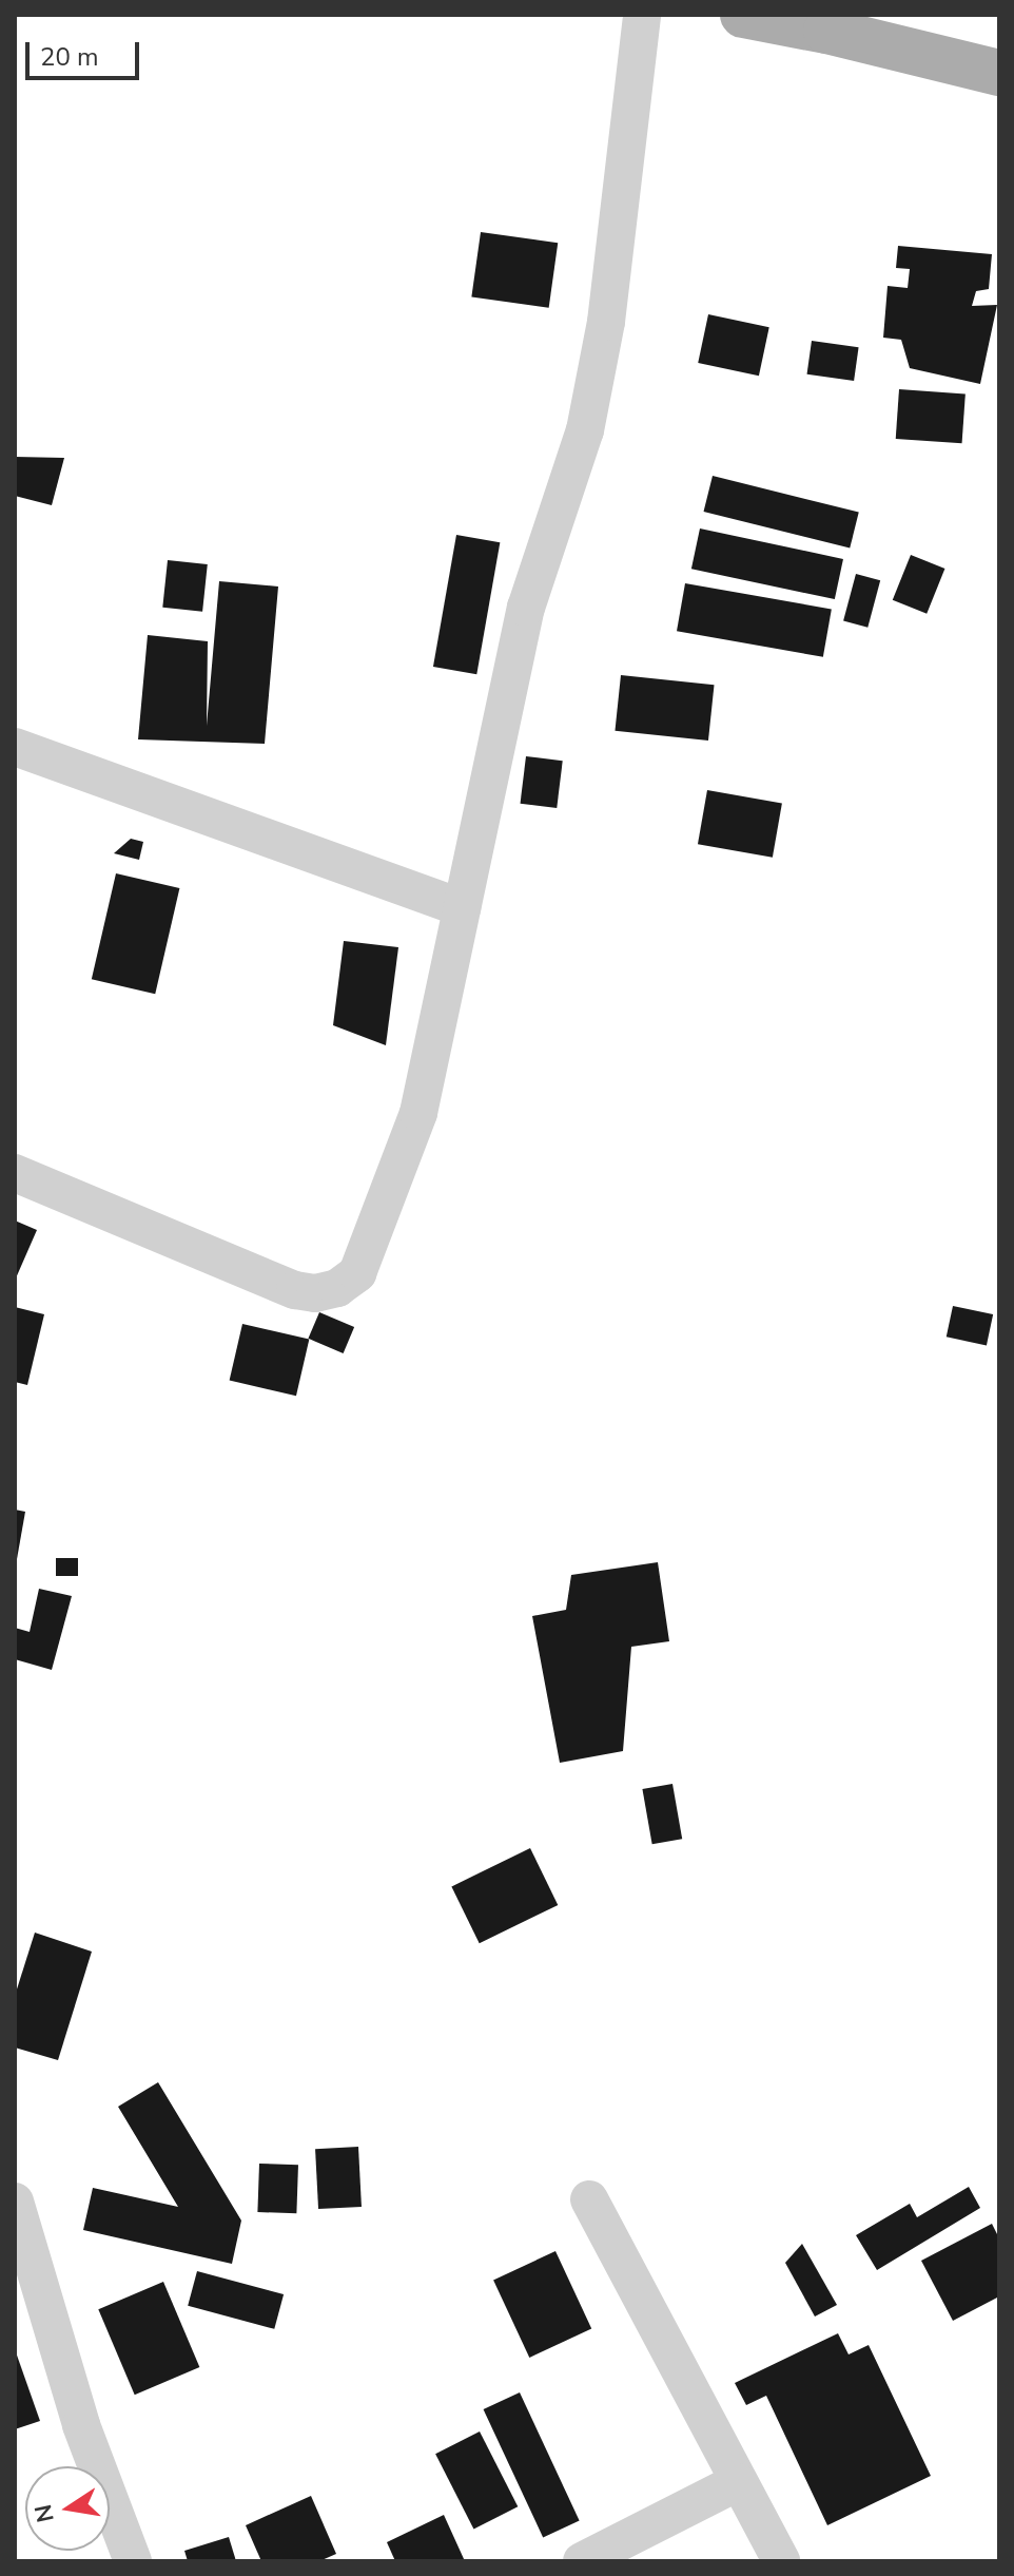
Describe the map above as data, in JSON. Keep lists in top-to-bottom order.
{
  "scale_bar": "20 m",
  "north": "left"
}
